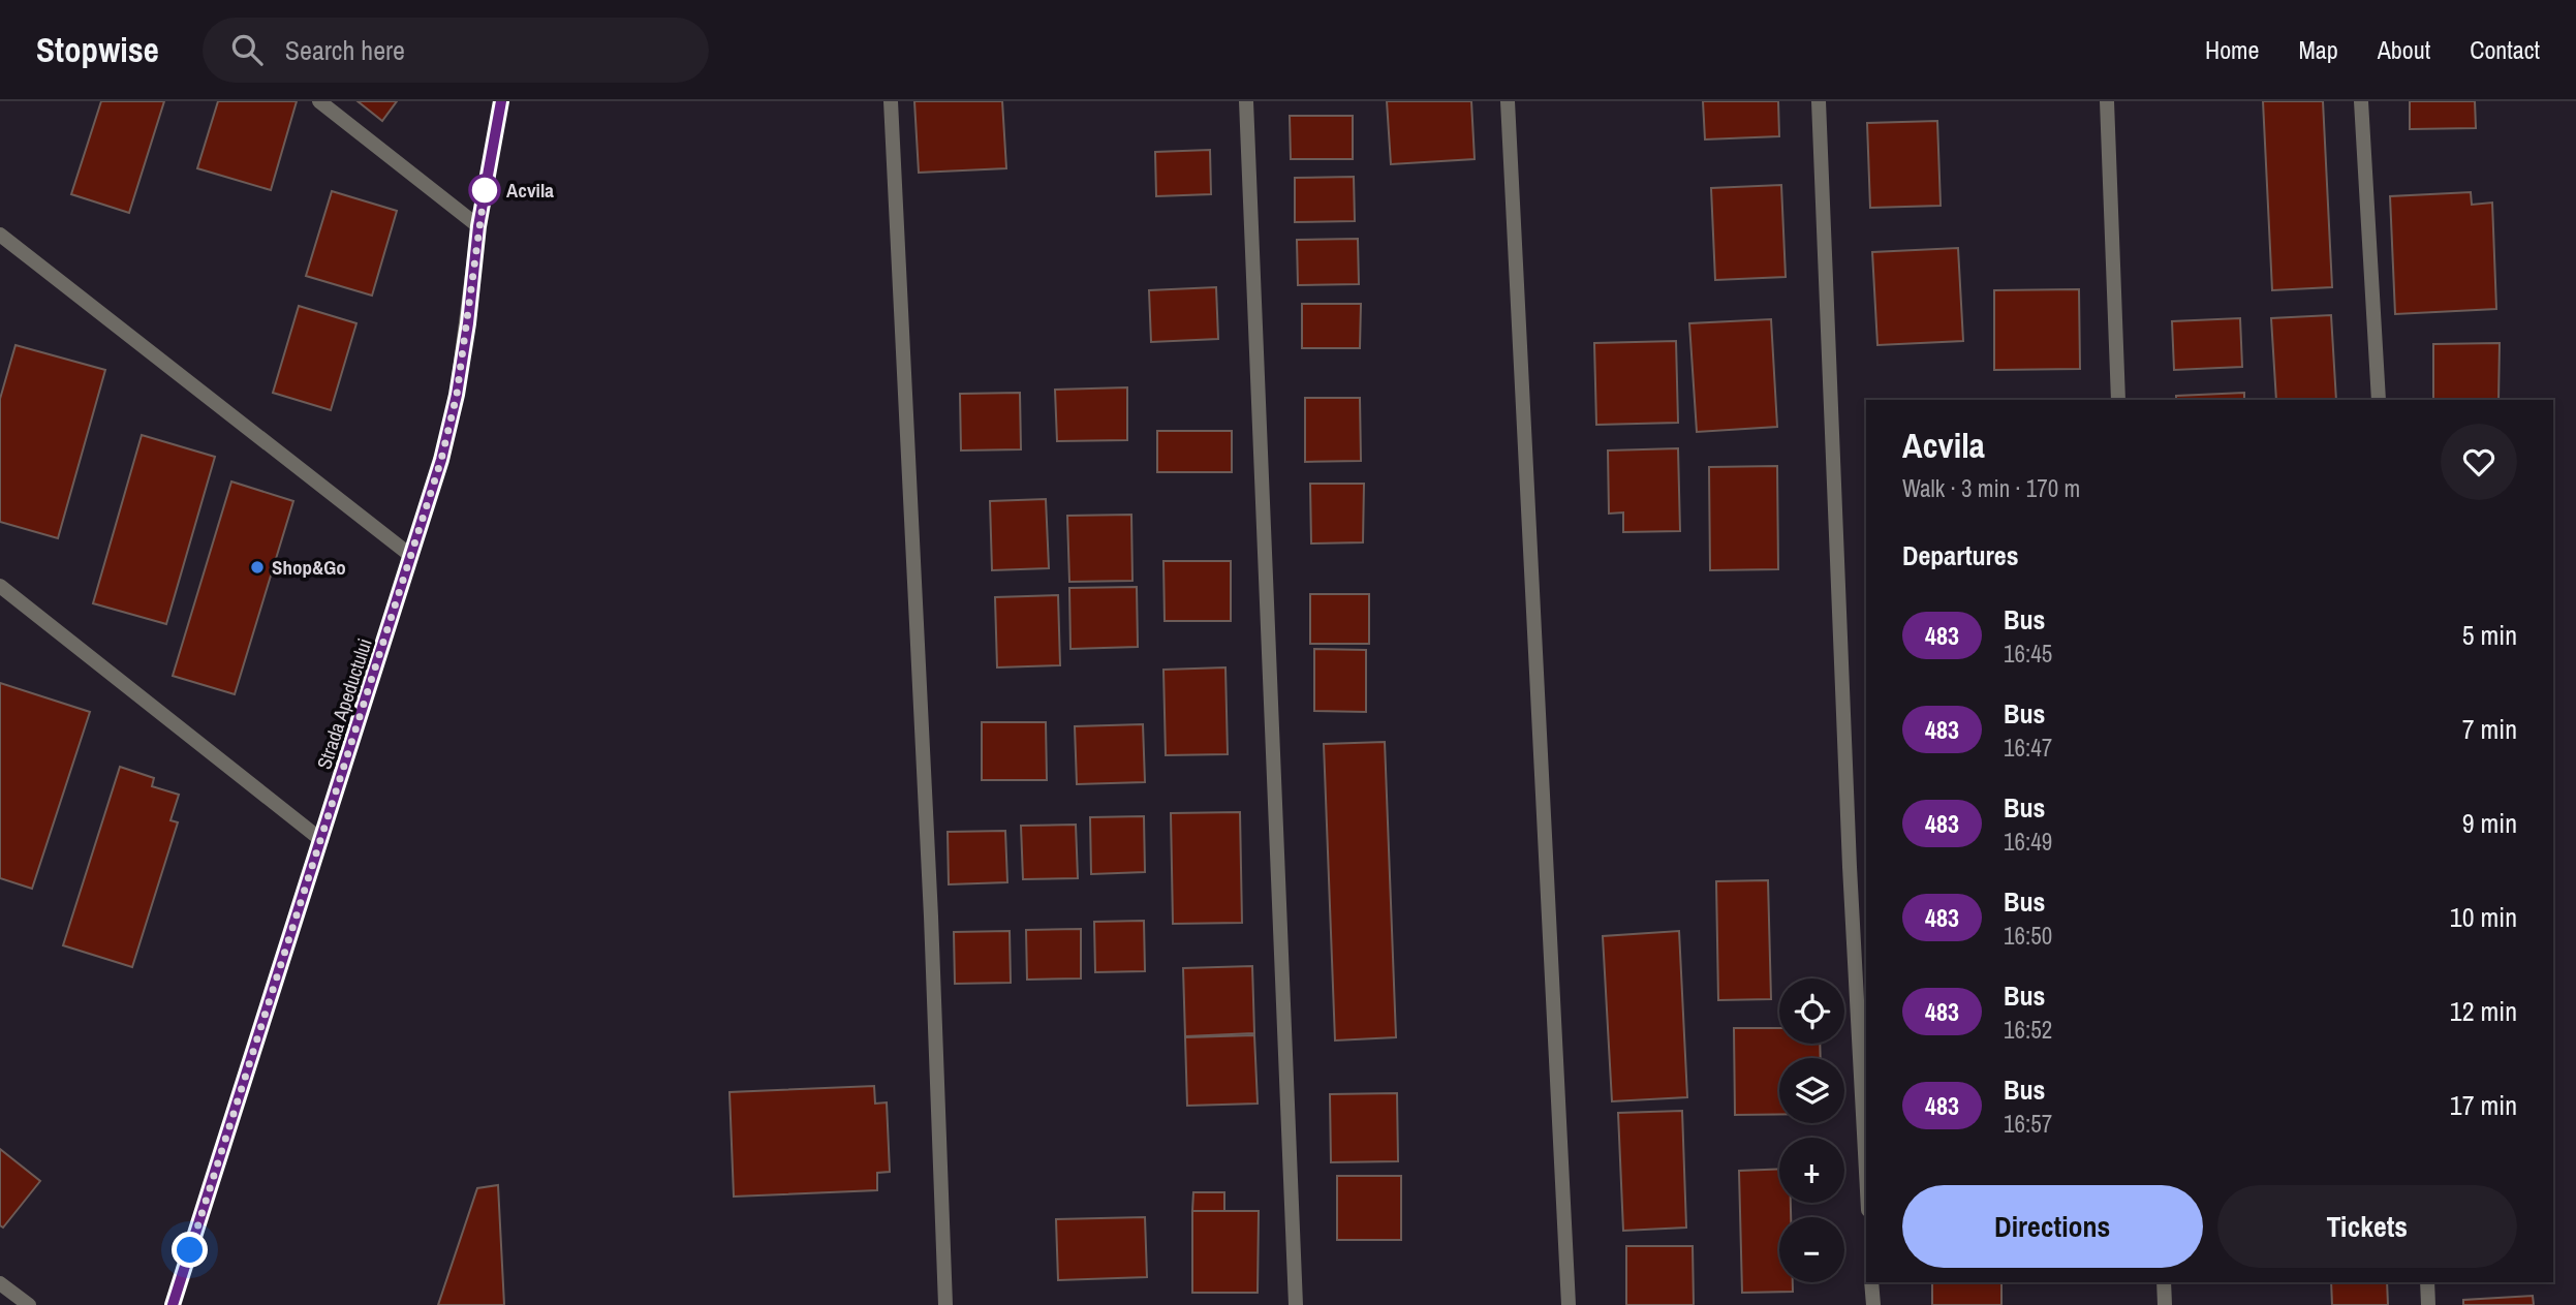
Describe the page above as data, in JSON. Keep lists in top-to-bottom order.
{
  "streets": {
    "street": ["Strada Apeductului"]
  },
  "places": ["Acvila", "Shop&Go"],
  "lines": ["bus line 483"],
  "page": {
    "header": "Stopwise",
    "search": "Search here",
    "nav": [
      "Home",
      "Map",
      "About",
      "Contact"
    ],
    "heading": [
      ["Acvila", "Walk · 3 min · 170 m"],
      "Departures"
    ],
    "list": [
      {
        "mark": "483",
        "name": "Bus",
        "note": "16:45",
        "value": "5 min"
      },
      {
        "mark": "483",
        "name": "Bus",
        "note": "16:47",
        "value": "7 min"
      },
      {
        "mark": "483",
        "name": "Bus",
        "note": "16:49",
        "value": "9 min"
      },
      {
        "mark": "483",
        "name": "Bus",
        "note": "16:50",
        "value": "10 min"
      },
      {
        "mark": "483",
        "name": "Bus",
        "note": "16:52",
        "value": "12 min"
      },
      {
        "mark": "483",
        "name": "Bus",
        "note": "16:57",
        "value": "17 min"
      }
    ],
    "map_buttons": ["+", "−"],
    "buttons": ["Directions", "Tickets"]
  }
}
